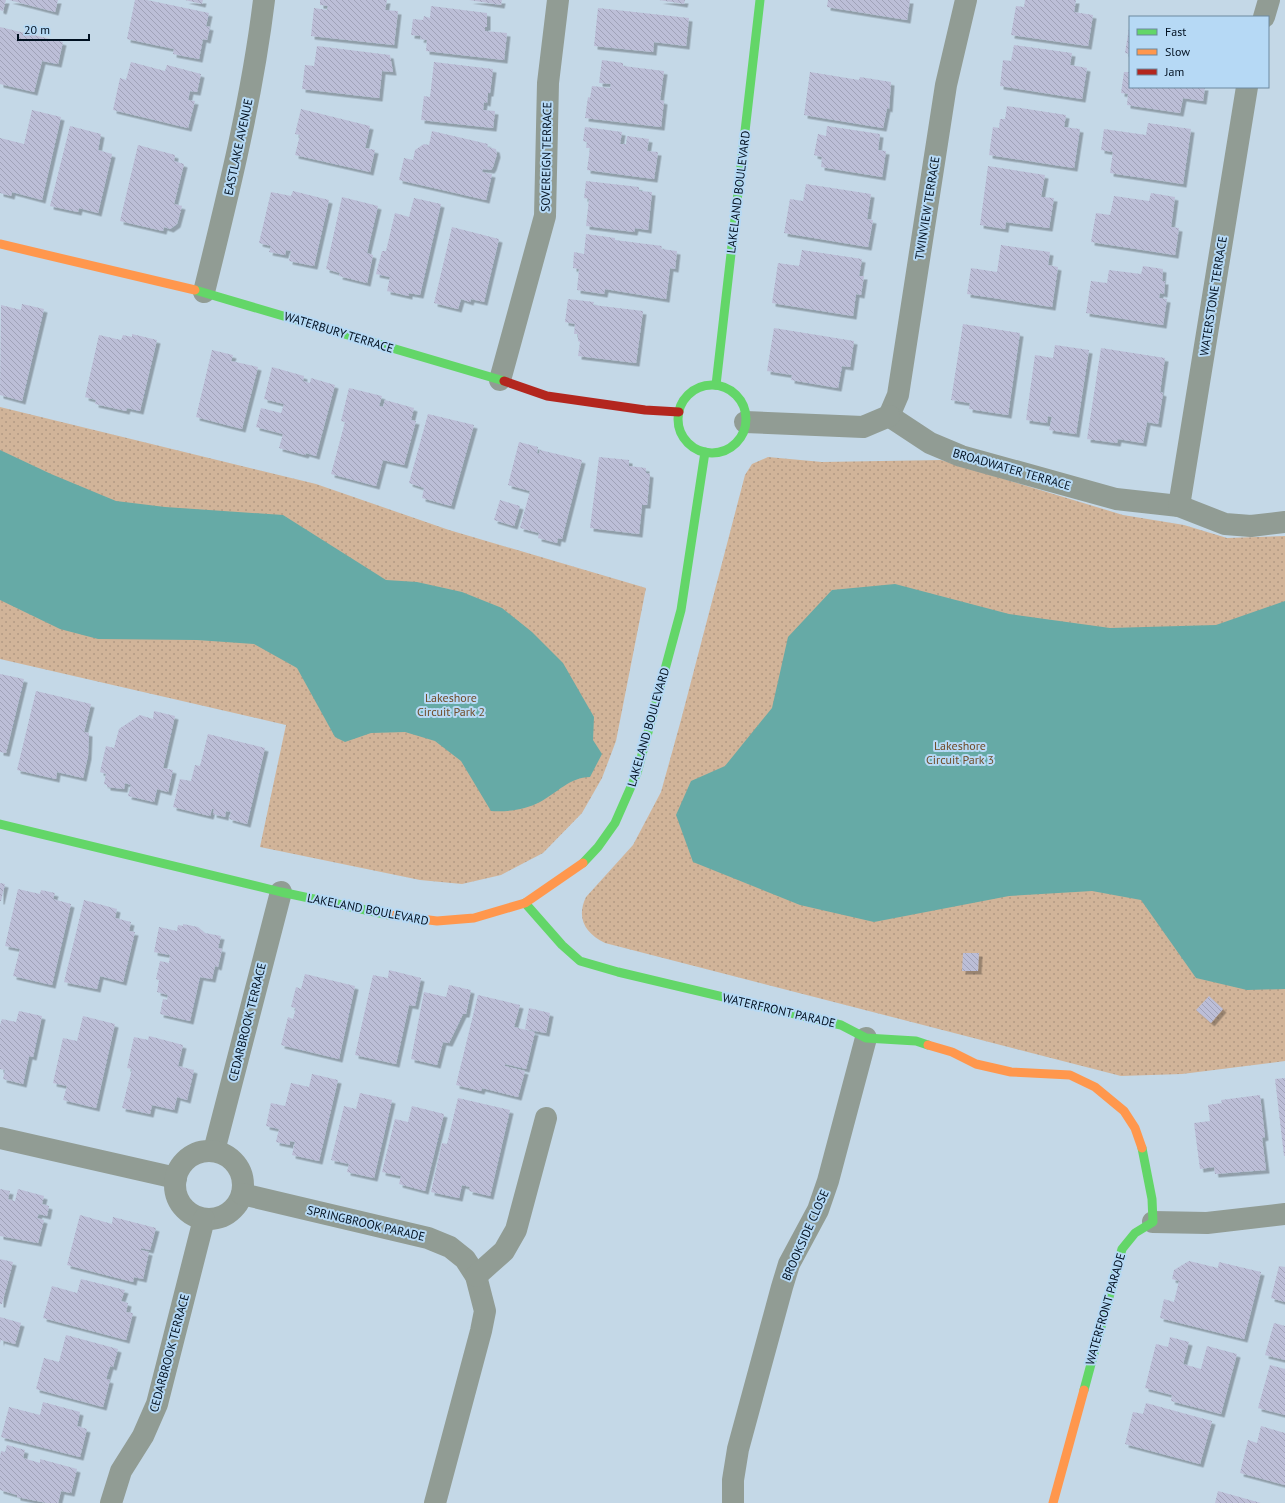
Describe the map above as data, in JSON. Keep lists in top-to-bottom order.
{
  "streets": {
    "street": [
      "EASTLAKE AVENUE",
      "SOVEREIGN TERRACE",
      "LAKELAND BOULEVARD",
      "TWINVIEW TERRACE",
      "WATERSTONE TERRACE",
      "WATERBURY TERRACE",
      "BROADWATER TERRACE",
      "WATERFRONT PARADE",
      "CEDARBROOK TERRACE",
      "SPRINGBROOK PARADE",
      "BROOKSIDE CLOSE"
    ]
  },
  "crossings": [
    ["EASTLAKE AVENUE", "WATERBURY TERRACE"],
    ["SOVEREIGN TERRACE", "WATERBURY TERRACE"],
    ["LAKELAND BOULEVARD", "WATERBURY TERRACE"],
    ["LAKELAND BOULEVARD", "WATERFRONT PARADE"],
    ["LAKELAND BOULEVARD", "CEDARBROOK TERRACE"],
    ["TWINVIEW TERRACE", "BROADWATER TERRACE"],
    ["WATERSTONE TERRACE", "BROADWATER TERRACE"],
    ["WATERFRONT PARADE", "BROOKSIDE CLOSE"],
    ["CEDARBROOK TERRACE", "SPRINGBROOK PARADE"]
  ],
  "parks": ["Lakeshore Circuit Park 2", "Lakeshore Circuit Park 3"],
  "legend": ["Fast", "Slow", "Jam"],
  "scale_bar": "20 m"
}
